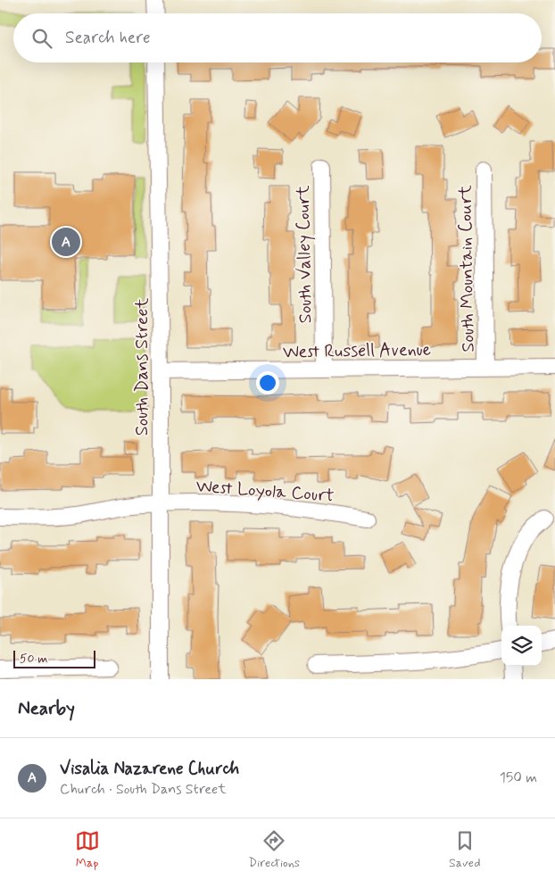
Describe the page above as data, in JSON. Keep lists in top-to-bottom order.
{
  "streets": {
    "street": [
      "South Valley Court",
      "South Mountain Court",
      "West Russell Avenue",
      "South Dans Street",
      "West Loyola Court"
    ]
  },
  "crossings": [
    ["South Valley Court", "West Russell Avenue"],
    ["South Mountain Court", "West Russell Avenue"],
    ["West Russell Avenue", "South Dans Street"],
    ["South Dans Street", "West Loyola Court"]
  ],
  "scale_bar": "50 m",
  "page": {
    "search": "Search here",
    "pins": "A",
    "scale": "50 m",
    "heading": "Nearby",
    "list": [
      {
        "mark": "A",
        "name": "Visalia Nazarene Church",
        "note": "Church · South Dans Street",
        "value": "150 m"
      }
    ],
    "nav": ["Map", "Directions", "Saved"]
  }
}
